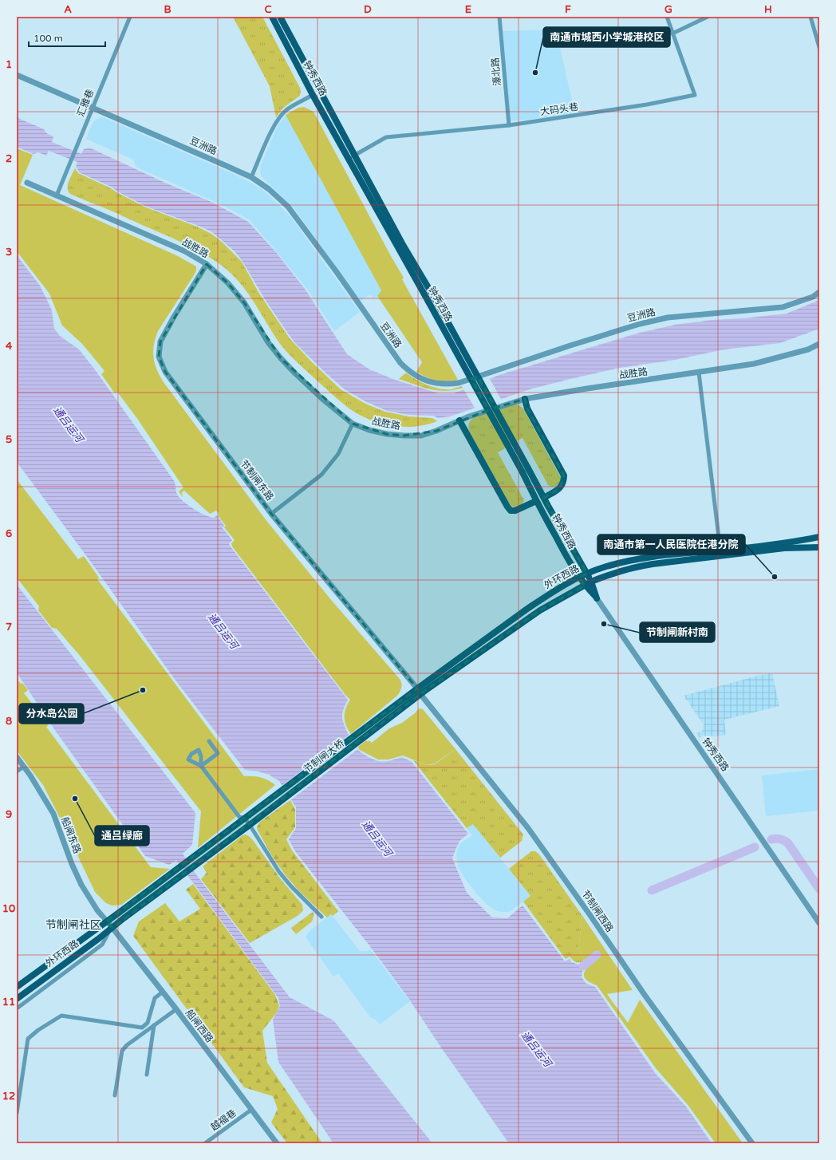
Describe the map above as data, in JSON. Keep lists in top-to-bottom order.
{
  "streets": {
    "main road": ["钟秀西路", "外环西路", "节制闸大桥"],
    "street": [
      "濠北路",
      "汇雅巷",
      "大码头巷",
      "豆洲路",
      "战胜路",
      "节制闸东路",
      "船闸东路",
      "节制闸西路",
      "船闸西路",
      "越福巷"
    ]
  },
  "crossings": [
    ["濠北路", "大码头巷"],
    ["钟秀西路", "大码头巷"],
    ["钟秀西路", "外环西路"],
    ["汇雅巷", "豆洲路"],
    ["汇雅巷", "战胜路"],
    ["战胜路", "节制闸东路"],
    ["节制闸东路", "外环西路"],
    ["节制闸东路", "节制闸西路"],
    ["外环西路", "节制闸大桥"],
    ["外环西路", "船闸东路"],
    ["外环西路", "节制闸西路"],
    ["外环西路", "船闸西路"],
    ["船闸东路", "船闸西路"],
    ["船闸西路", "越福巷"]
  ],
  "districts": ["节制闸社区"],
  "water": ["通吕运河"],
  "places": [
    "南通市城西小学城港校区",
    "南通市第一人民医院任港分院",
    "节制闸新村南",
    "分水岛公园",
    "通吕绿廊"
  ],
  "scale_bar": "100 m",
  "grid": {
    "columns": [
      "A",
      "B",
      "C",
      "D",
      "E",
      "F",
      "G",
      "H"
    ],
    "rows": [
      "1",
      "2",
      "3",
      "4",
      "5",
      "6",
      "7",
      "8",
      "9",
      "10",
      "11",
      "12"
    ]
  }
}
